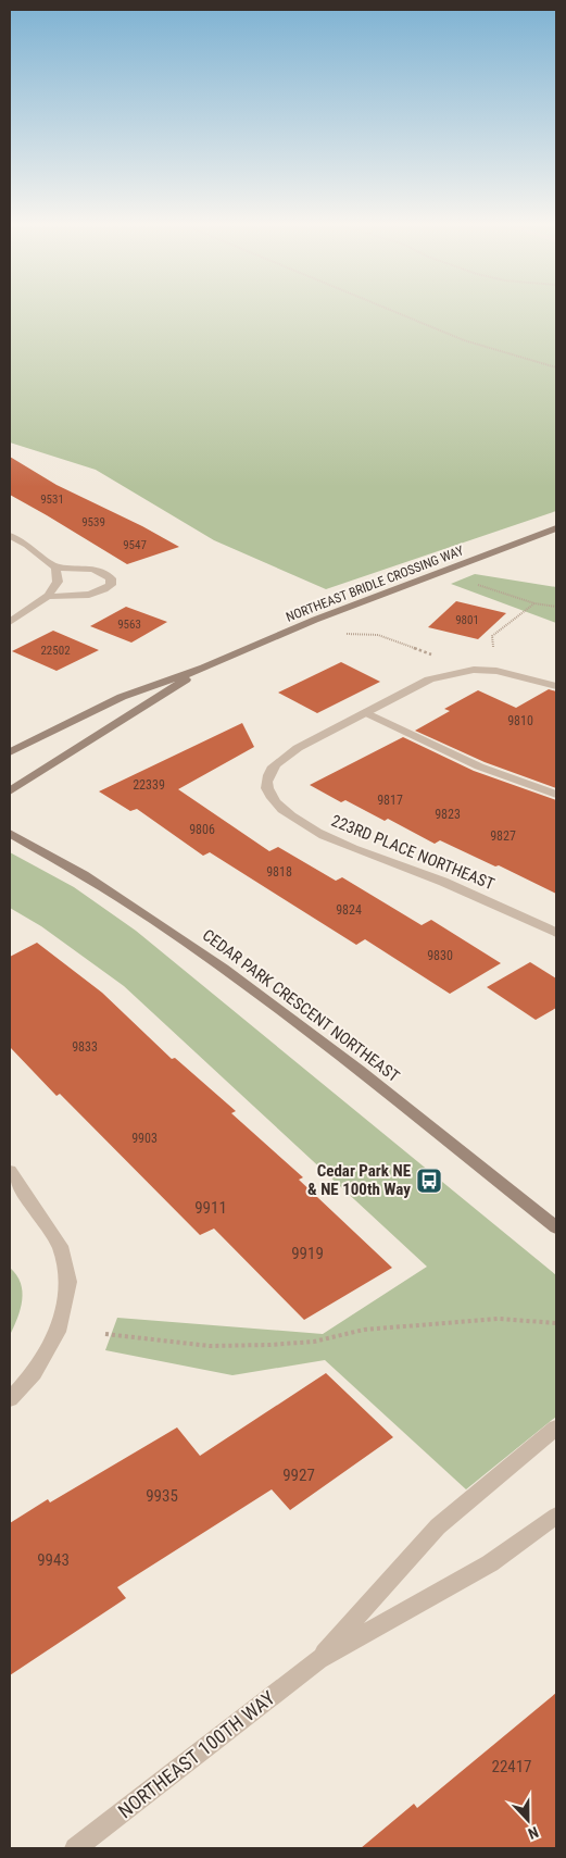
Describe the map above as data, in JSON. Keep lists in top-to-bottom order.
{
  "streets": {
    "street": [
      "NORTHEAST BRIDLE CROSSING WAY",
      "223RD PLACE NORTHEAST",
      "CEDAR PARK CRESCENT NORTHEAST",
      "NORTHEAST 100TH WAY"
    ]
  },
  "places": {
    "bus stop": ["Cedar Park NE & NE 100th Way"]
  },
  "house_numbers": [
    "9531",
    "9539",
    "9547",
    "9801",
    "9563",
    "22502",
    "9810",
    "22339",
    "9817",
    "9823",
    "9806",
    "9827",
    "9818",
    "9824",
    "9830",
    "9833",
    "9903",
    "9911",
    "9919",
    "9927",
    "9935",
    "9943",
    "22417"
  ],
  "north": "bottom"
}
